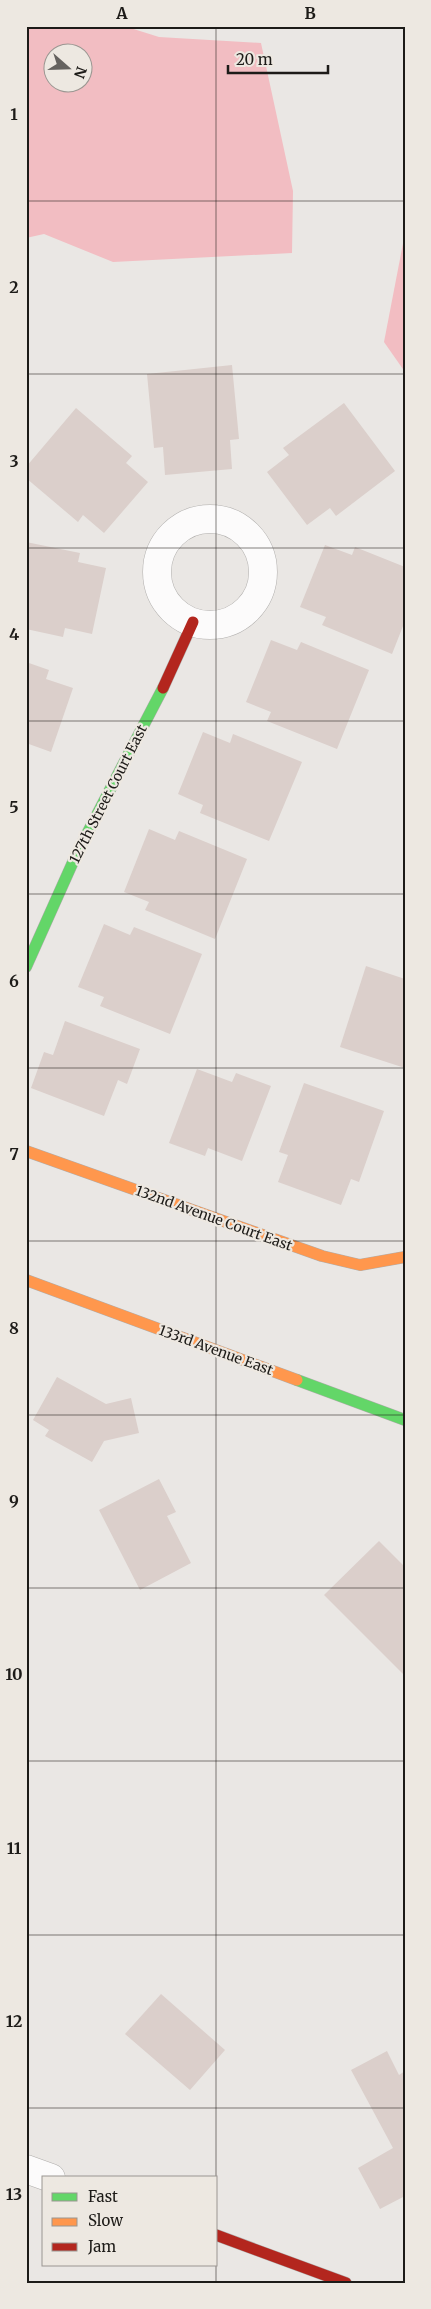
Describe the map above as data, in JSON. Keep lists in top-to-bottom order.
{
  "streets": {
    "street": ["127th Street Court East", "132nd Avenue Court East", "133rd Avenue East"]
  },
  "legend": ["Fast", "Slow", "Jam"],
  "scale_bar": "20 m",
  "north": "right",
  "grid": {
    "columns": ["A", "B"],
    "rows": [
      "1",
      "2",
      "3",
      "4",
      "5",
      "6",
      "7",
      "8",
      "9",
      "10",
      "11",
      "12",
      "13"
    ]
  }
}
